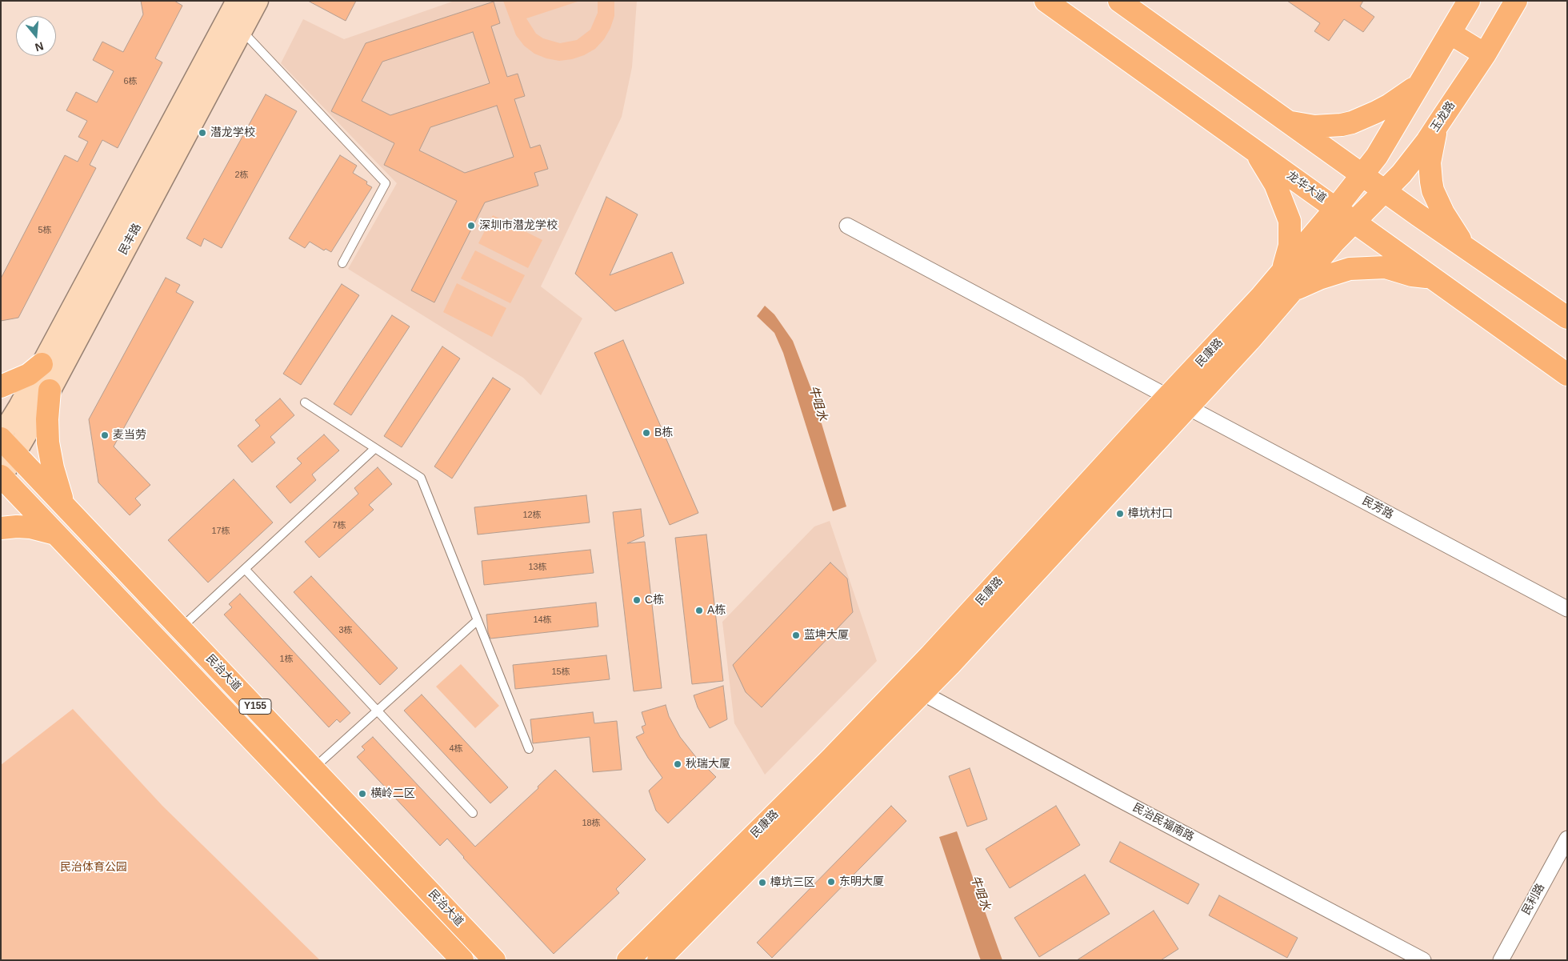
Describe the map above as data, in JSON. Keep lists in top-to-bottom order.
{
  "streets": {
    "main road": [
      "玉龙路",
      "龙华大道",
      "民丰路",
      "民康路",
      "民治大道",
      "Y155"
    ],
    "street": ["民芳路", "民治民福南路", "民利路"]
  },
  "crossings": [
    ["玉龙路", "龙华大道"],
    ["玉龙路", "民康路"],
    ["龙华大道", "民康路"],
    ["民丰路", "民治大道"],
    ["民丰路", "Y155"],
    ["民康路", "民芳路"],
    ["民康路", "民治民福南路"]
  ],
  "water": ["牛咀水"],
  "parks": ["民治体育公园"],
  "places": [
    "潜龙学校",
    "深圳市潜龙学校",
    "B栋",
    "麦当劳",
    "樟坑村口",
    "C栋",
    "A栋",
    "蓝坤大厦",
    "秋瑞大厦",
    "横岭二区",
    "东明大厦",
    "樟坑三区"
  ],
  "house_numbers": [
    "6栋",
    "2栋",
    "5栋",
    "12栋",
    "7栋",
    "17栋",
    "13栋",
    "14栋",
    "3栋",
    "1栋",
    "15栋",
    "4栋",
    "18栋"
  ],
  "north": "bottom"
}
